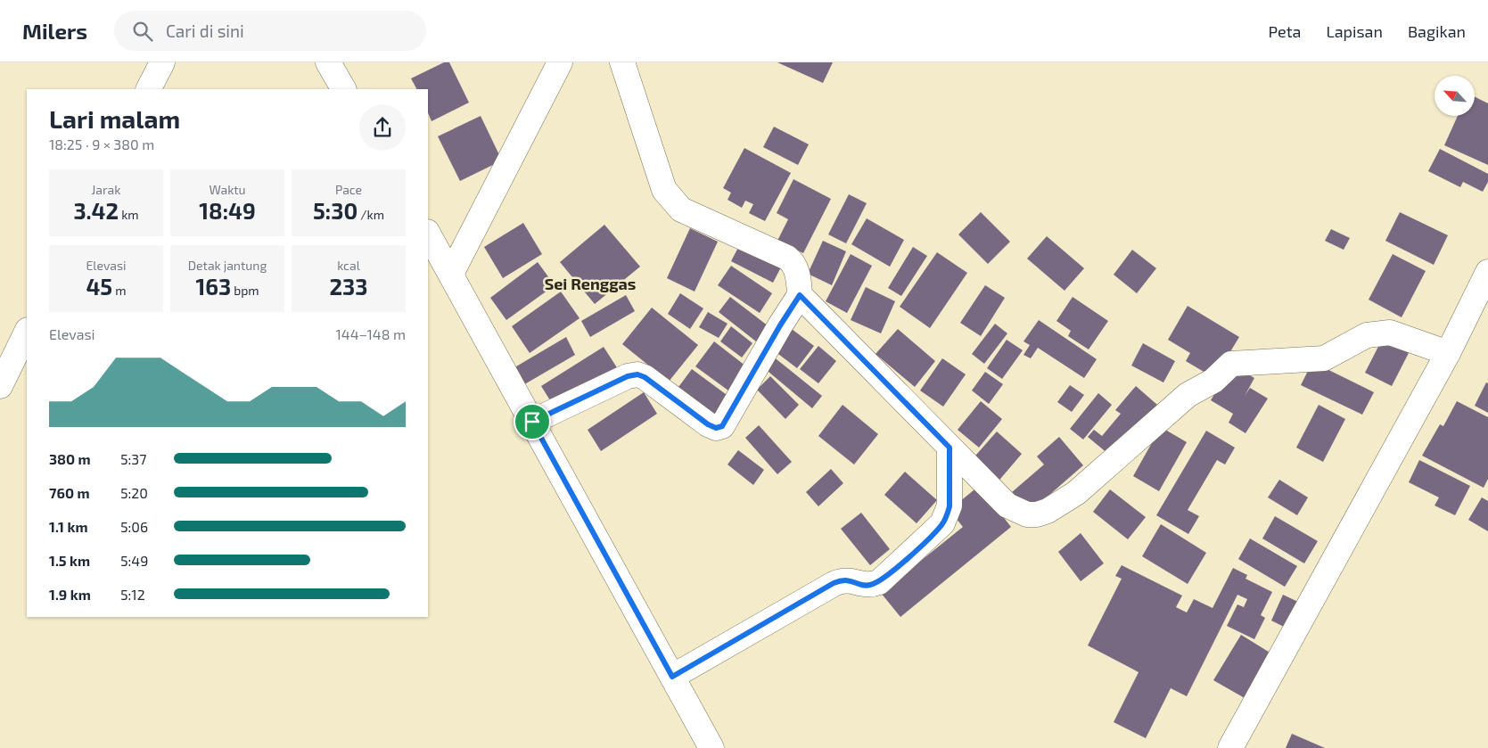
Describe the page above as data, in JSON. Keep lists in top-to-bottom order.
{
  "districts": ["Sei Renggas"],
  "north": "top left",
  "page": {
    "header": "Milers",
    "search": "Cari di sini",
    "nav": ["Peta", "Lapisan", "Bagikan"],
    "heading": ["Lari malam", "18:25 · 9 × 380 m"],
    "stats": [
      ["Jarak", "3.42 km"],
      ["Waktu", "18:49"],
      ["Pace", "5:30 /km"],
      ["Elevasi", "45 m"],
      ["Detak jantung", "163 bpm"],
      ["kcal", "233"]
    ],
    "chart": ["Elevasi", "144–148 m"],
    "list": [
      {
        "name": "380 m",
        "note": "5:37"
      },
      {
        "name": "760 m",
        "note": "5:20"
      },
      {
        "name": "1.1 km",
        "note": "5:06"
      },
      {
        "name": "1.5 km",
        "note": "5:49"
      },
      {
        "name": "1.9 km",
        "note": "5:12"
      }
    ]
  }
}
